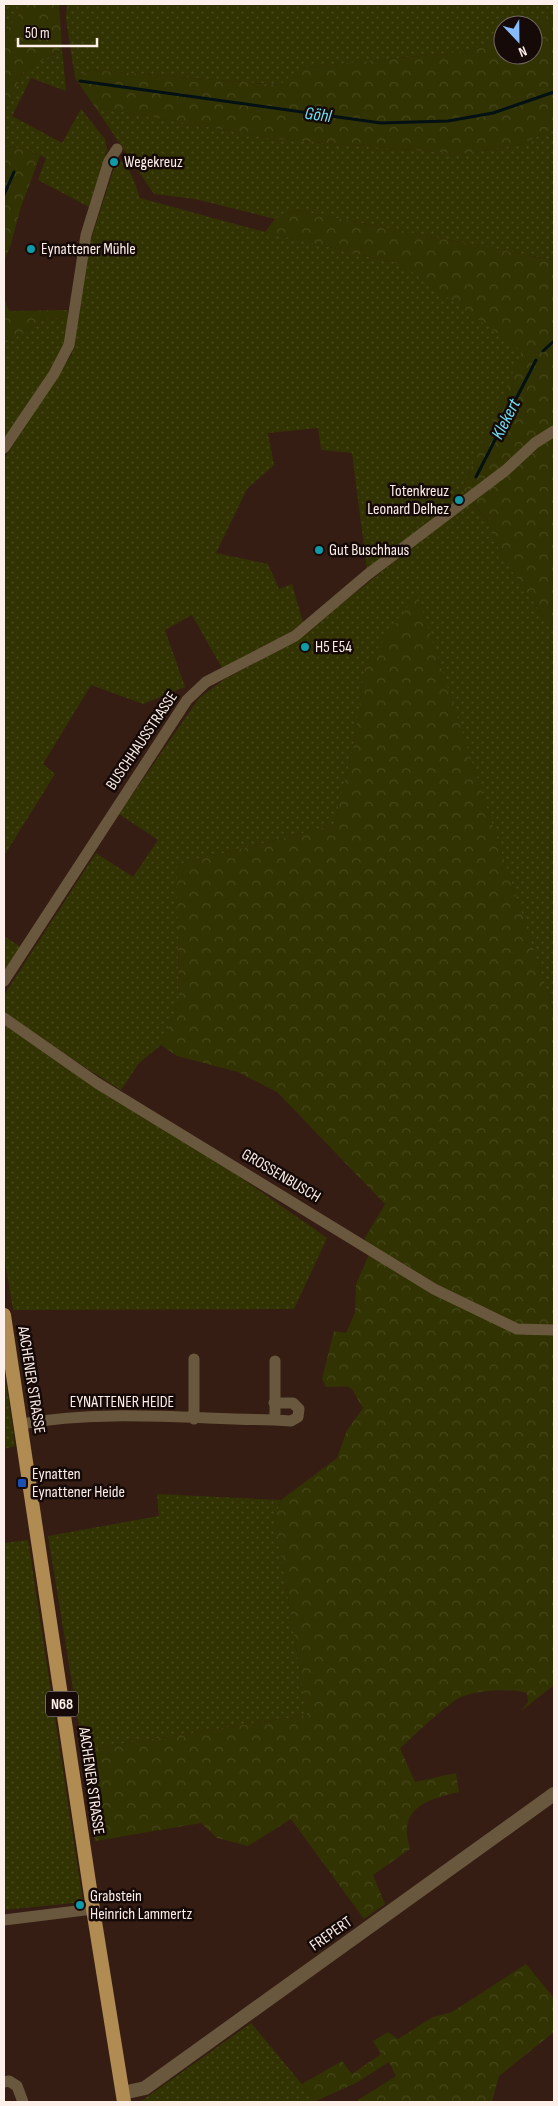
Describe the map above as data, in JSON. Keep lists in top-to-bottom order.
{
  "streets": {
    "main road": ["AACHENER STRASSE", "N68"],
    "street": [
      "BUSCHHAUSSTRASSE",
      "GROSSENBUSCH",
      "EYNATTENER HEIDE",
      "FREPERT"
    ]
  },
  "crossings": [
    ["AACHENER STRASSE", "EYNATTENER HEIDE"],
    ["AACHENER STRASSE", "FREPERT"]
  ],
  "water": ["Göhl", "Klekert"],
  "places": {
    "other": [
      "Wegekreuz",
      "Eynattener Mühle",
      "Totenkreuz Leonard Delhez",
      "Gut Buschhaus",
      "H5 E54",
      "Grabstein Heinrich Lammertz"
    ],
    "transit": ["Eynatten Eynattener Heide"]
  },
  "scale_bar": "50 m",
  "north": "bottom"
}
